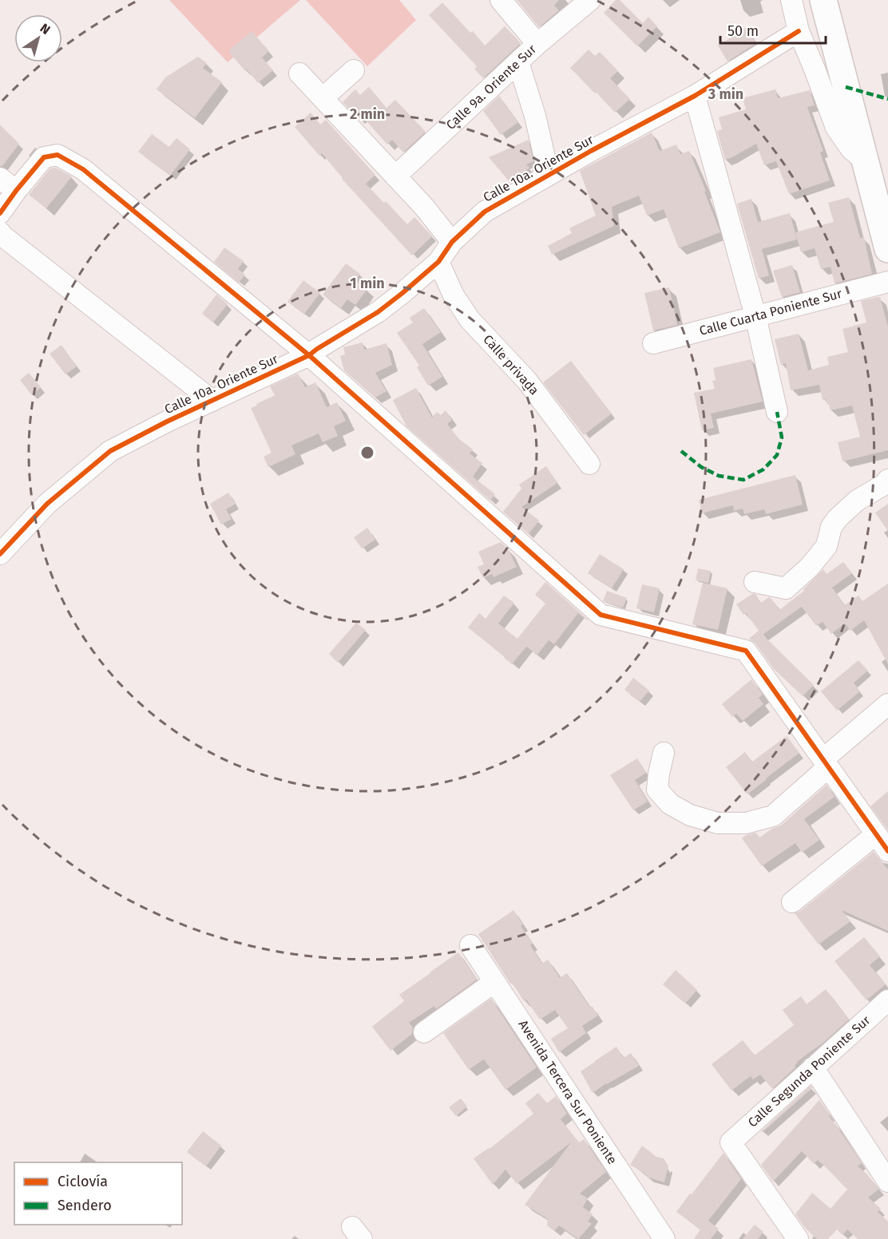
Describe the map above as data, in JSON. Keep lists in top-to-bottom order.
{
  "streets": {
    "street": [
      "Calle 9a. Oriente Sur",
      "Calle 10a. Oriente Sur",
      "Calle Cuarta Poniente Sur",
      "Calle privada",
      "Calle Segunda Poniente Sur",
      "Avenida Tercera Sur Poniente"
    ]
  },
  "crossings": [
    ["Calle 10a. Oriente Sur", "Calle privada"]
  ],
  "legend": ["Ciclovía", "Sendero"],
  "scale_bar": "50 m",
  "north": "top right",
  "rings": ["3 min", "2 min", "1 min"]
}
